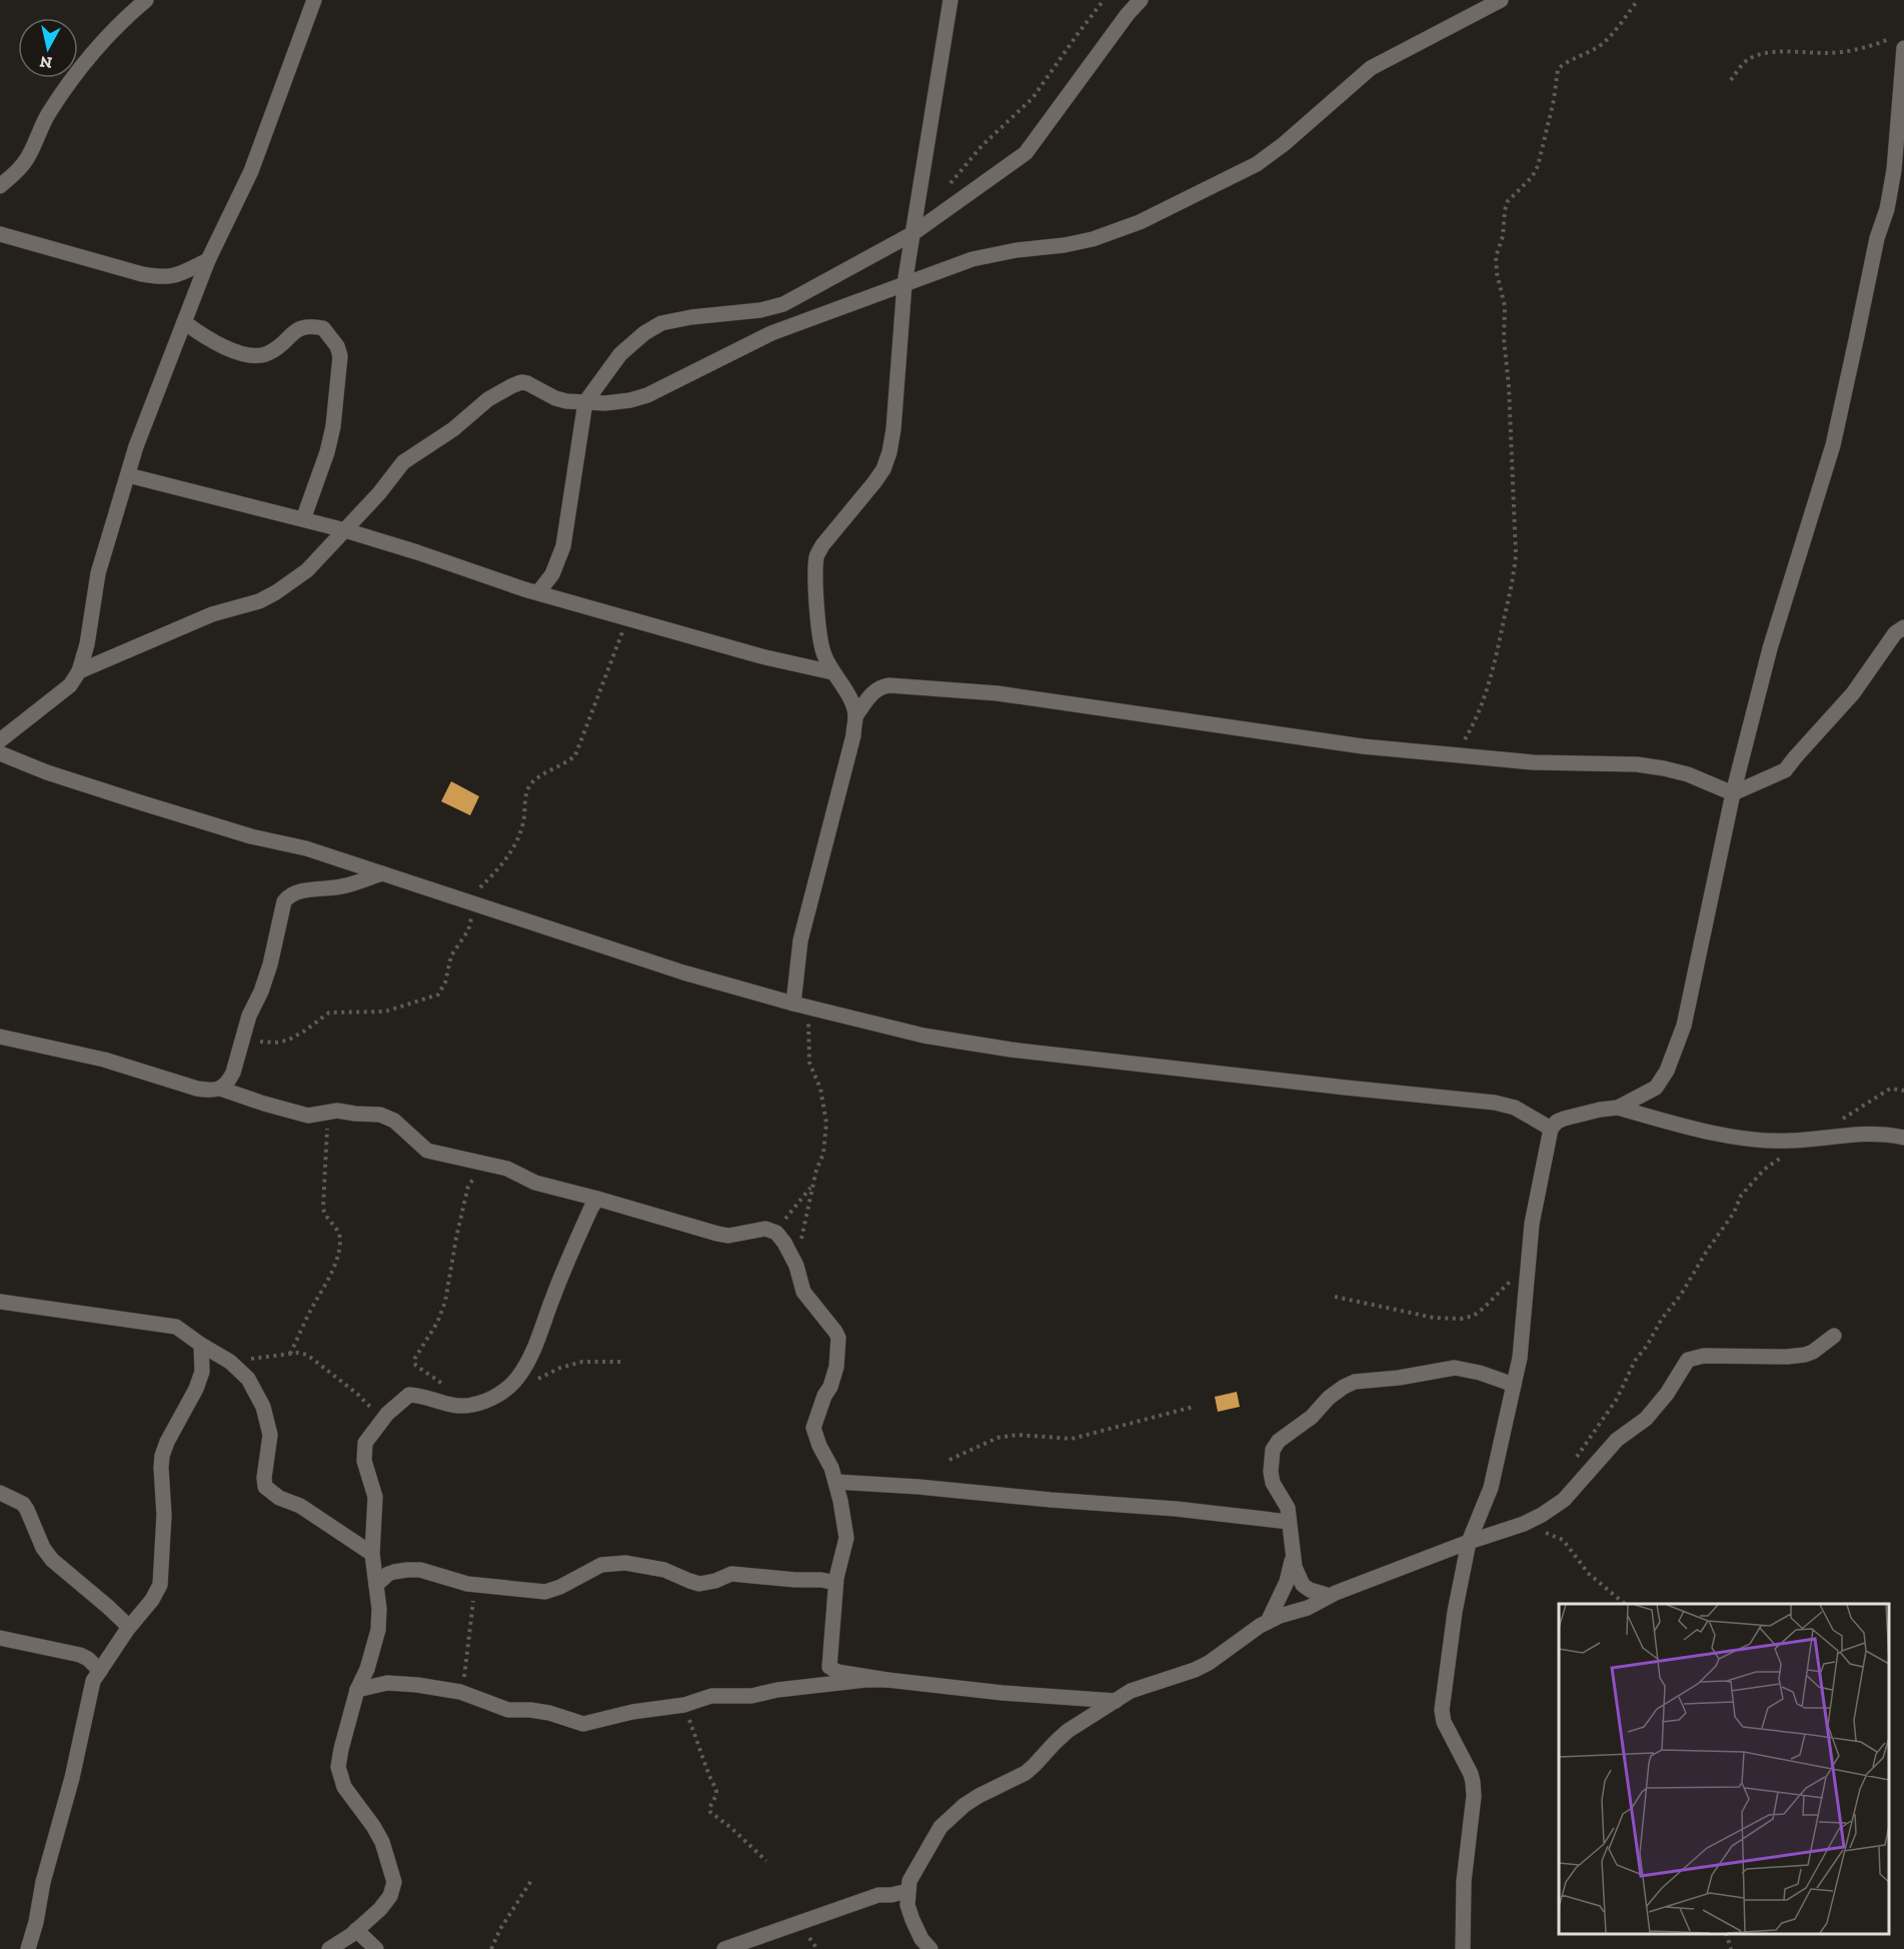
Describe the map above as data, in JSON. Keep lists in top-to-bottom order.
{
  "north": "bottom"
}
